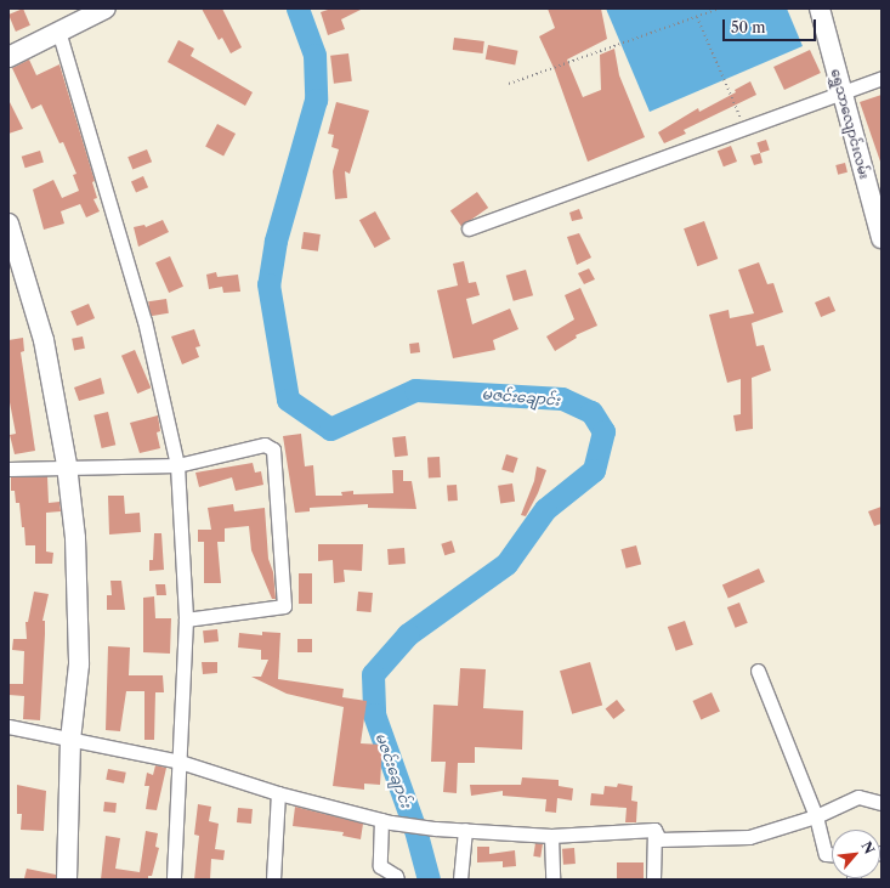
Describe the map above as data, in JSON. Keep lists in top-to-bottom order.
{
  "streets": {
    "street": ["ရွှေသာလျောင်းလမ်း"]
  },
  "water": ["မဇင်းချောင်း"],
  "scale_bar": "50 m",
  "north": "top right"
}
